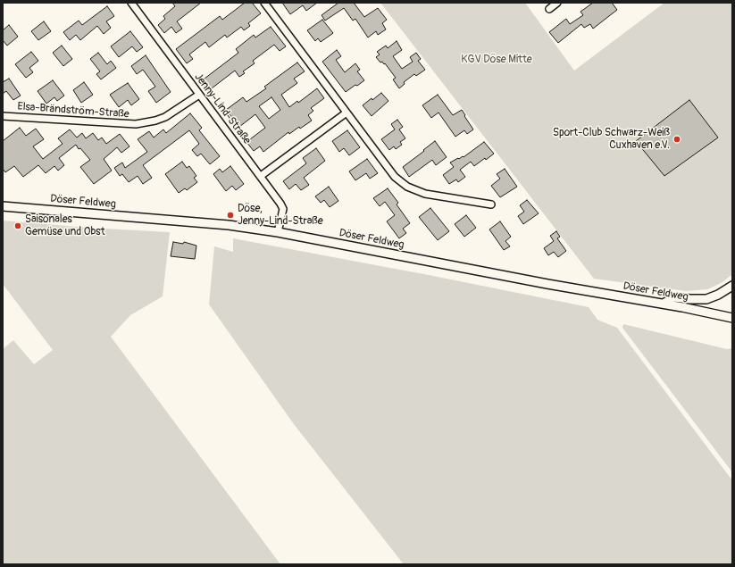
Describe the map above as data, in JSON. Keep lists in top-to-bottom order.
{
  "streets": {
    "street": ["Jenny-Lind-Straße", "Elsa-Brändström-Straße", "Döser Feldweg"]
  },
  "crossings": [
    ["Jenny-Lind-Straße", "Elsa-Brändström-Straße"],
    ["Jenny-Lind-Straße", "Döser Feldweg"]
  ],
  "parks": ["KGV Döse Mitte"],
  "places": ["Sport-Club Schwarz-Weiß Cuxhaven e.V.", "Döse, Jenny-Lind-Straße", "Saisonales Gemüse und Obst"]
}
